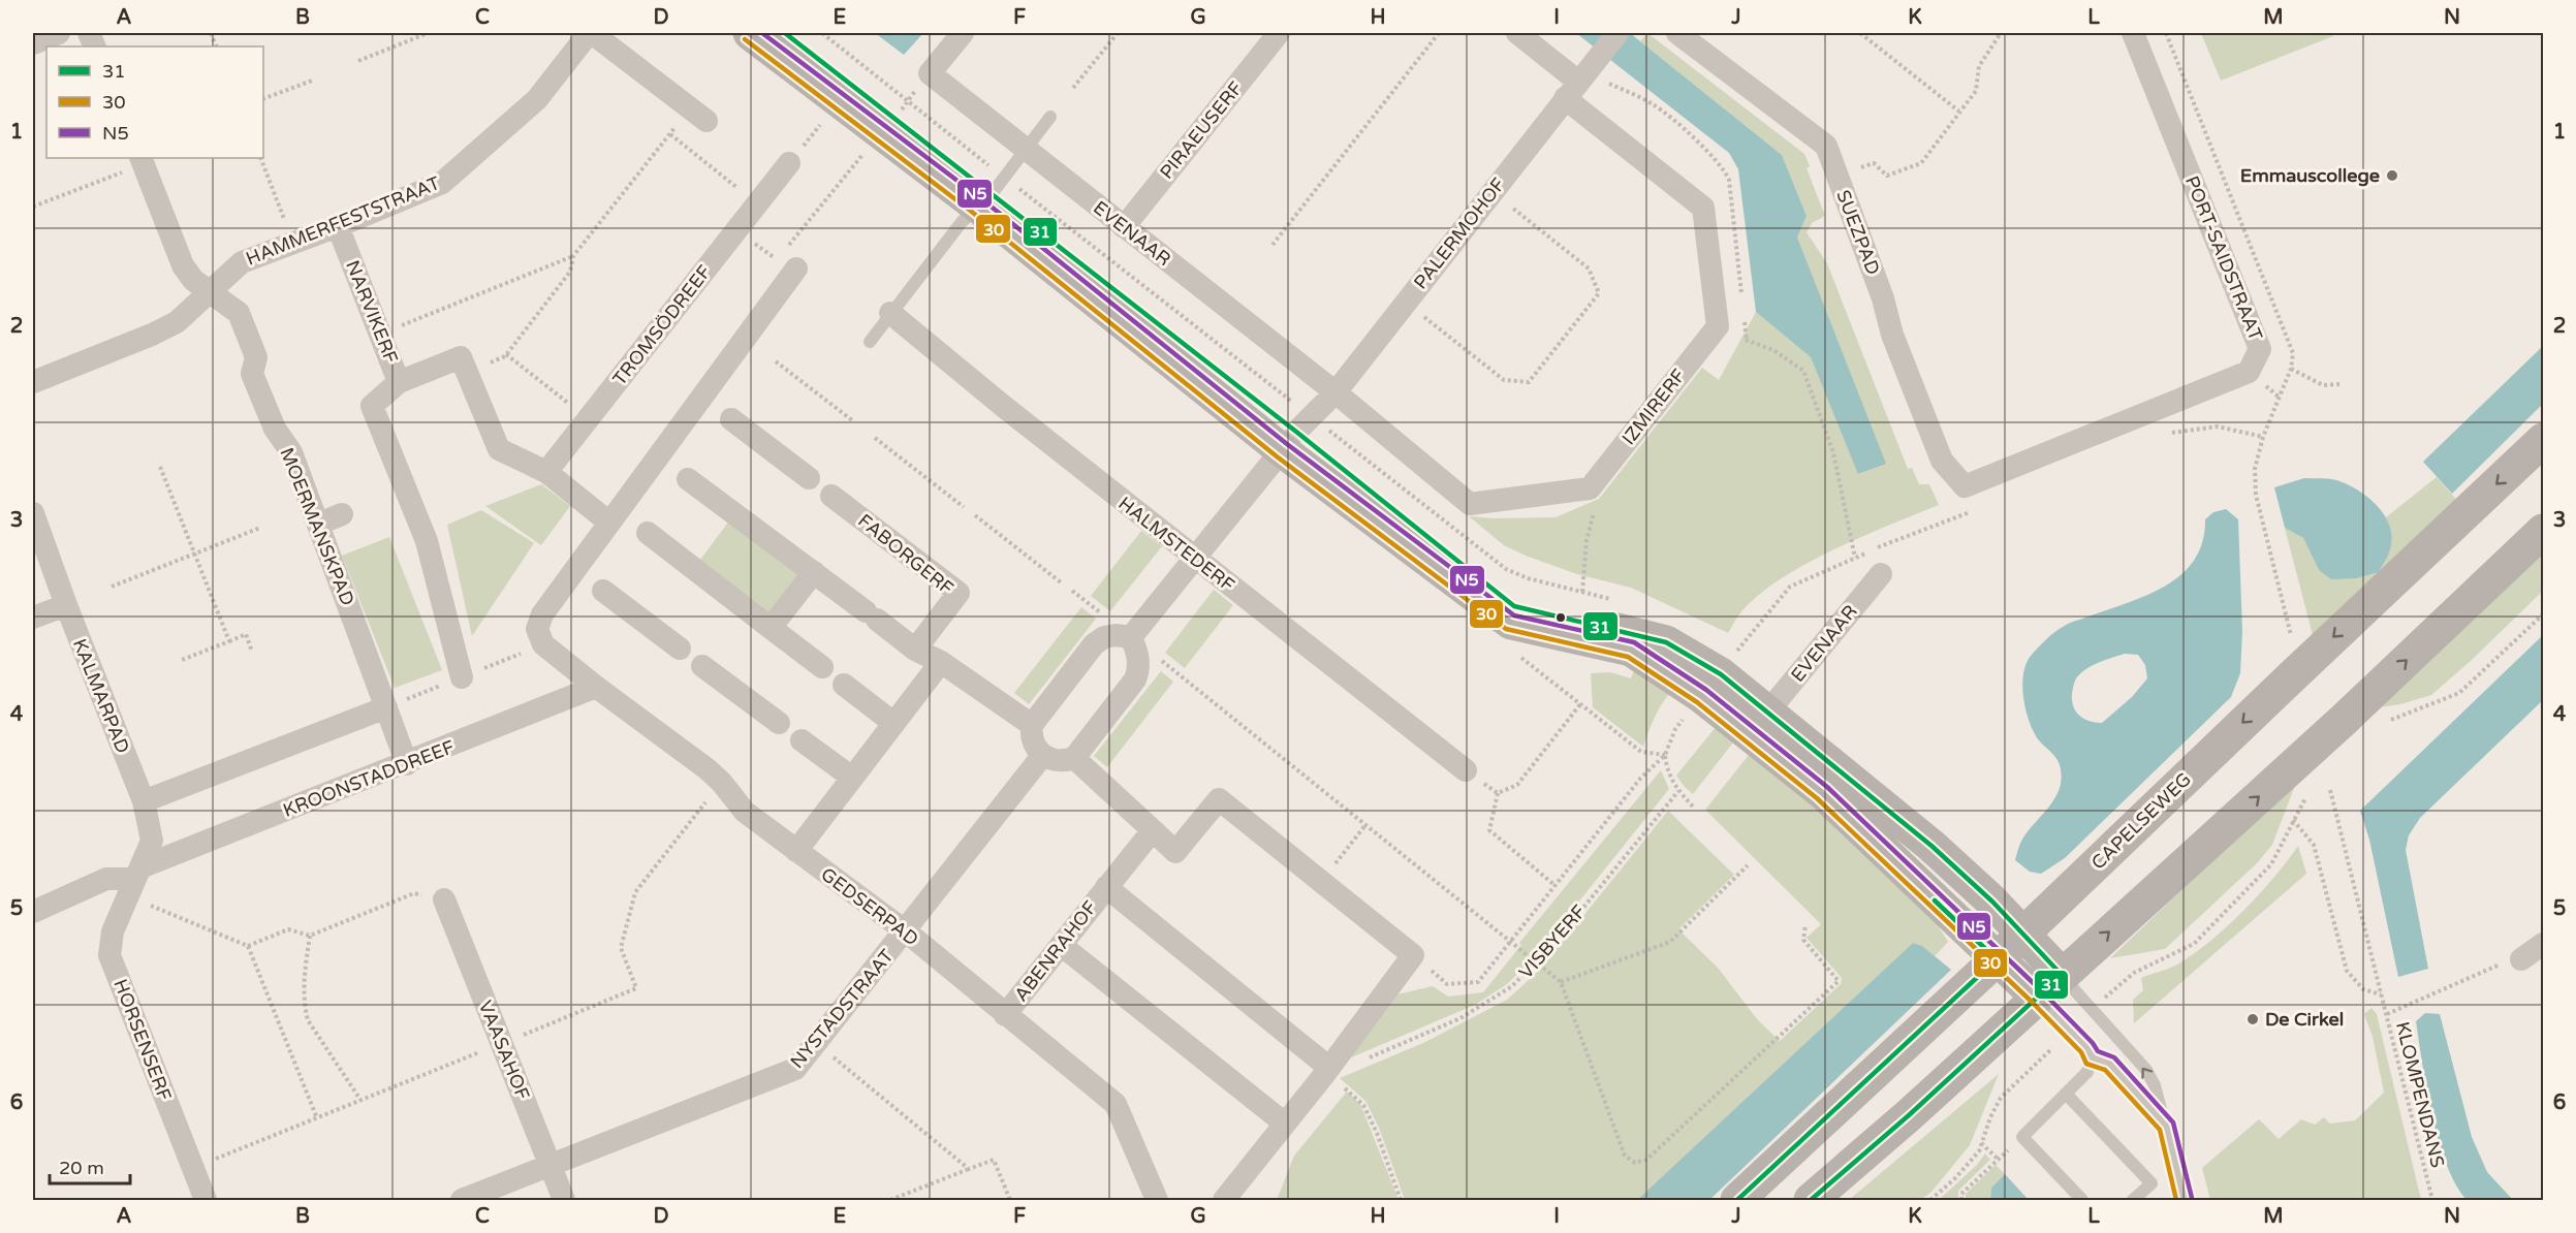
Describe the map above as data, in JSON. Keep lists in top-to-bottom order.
{
  "streets": {
    "street": [
      "PIRAEUSERF",
      "HAMMERFESTSTRAAT",
      "SUEZPAD",
      "EVENAAR",
      "PALERMOHOF",
      "PORT-SAIDSTRAAT",
      "NARVIKERF",
      "TROMSÖDREEF",
      "IZMIRERF",
      "MOERMANSKPAD",
      "HALMSTEDERF",
      "FABORGERF",
      "KALMARPAD",
      "KROONSTADDREEF",
      "CAPELSEWEG",
      "GEDSERPAD",
      "ABENRAHOF",
      "NYSTADSTRAAT",
      "HORSENSERF",
      "VAASAHOF"
    ],
    "path": ["VISBYERF", "KLOMPENDANS"]
  },
  "crossings": [
    ["PIRAEUSERF", "EVENAAR"],
    ["HAMMERFESTSTRAAT", "NARVIKERF"],
    ["HAMMERFESTSTRAAT", "MOERMANSKPAD"],
    ["SUEZPAD", "PORT-SAIDSTRAAT"],
    ["EVENAAR", "PALERMOHOF"],
    ["MOERMANSKPAD", "KROONSTADDREEF"],
    ["KALMARPAD", "KROONSTADDREEF"],
    ["KALMARPAD", "HORSENSERF"],
    ["KROONSTADDREEF", "GEDSERPAD"],
    ["KROONSTADDREEF", "HORSENSERF"],
    ["GEDSERPAD", "ABENRAHOF"],
    ["GEDSERPAD", "NYSTADSTRAAT"],
    ["NYSTADSTRAAT", "VAASAHOF"]
  ],
  "places": ["Emmauscollege", "De Cirkel"],
  "lines": ["transit line 31", "transit line N5", "transit line 30"],
  "legend": ["31", "30", "N5"],
  "scale_bar": "20 m",
  "grid": {
    "columns": [
      "A",
      "B",
      "C",
      "D",
      "E",
      "F",
      "G",
      "H",
      "I",
      "J",
      "K",
      "L",
      "M",
      "N"
    ],
    "rows": [
      "1",
      "2",
      "3",
      "4",
      "5",
      "6"
    ]
  }
}
